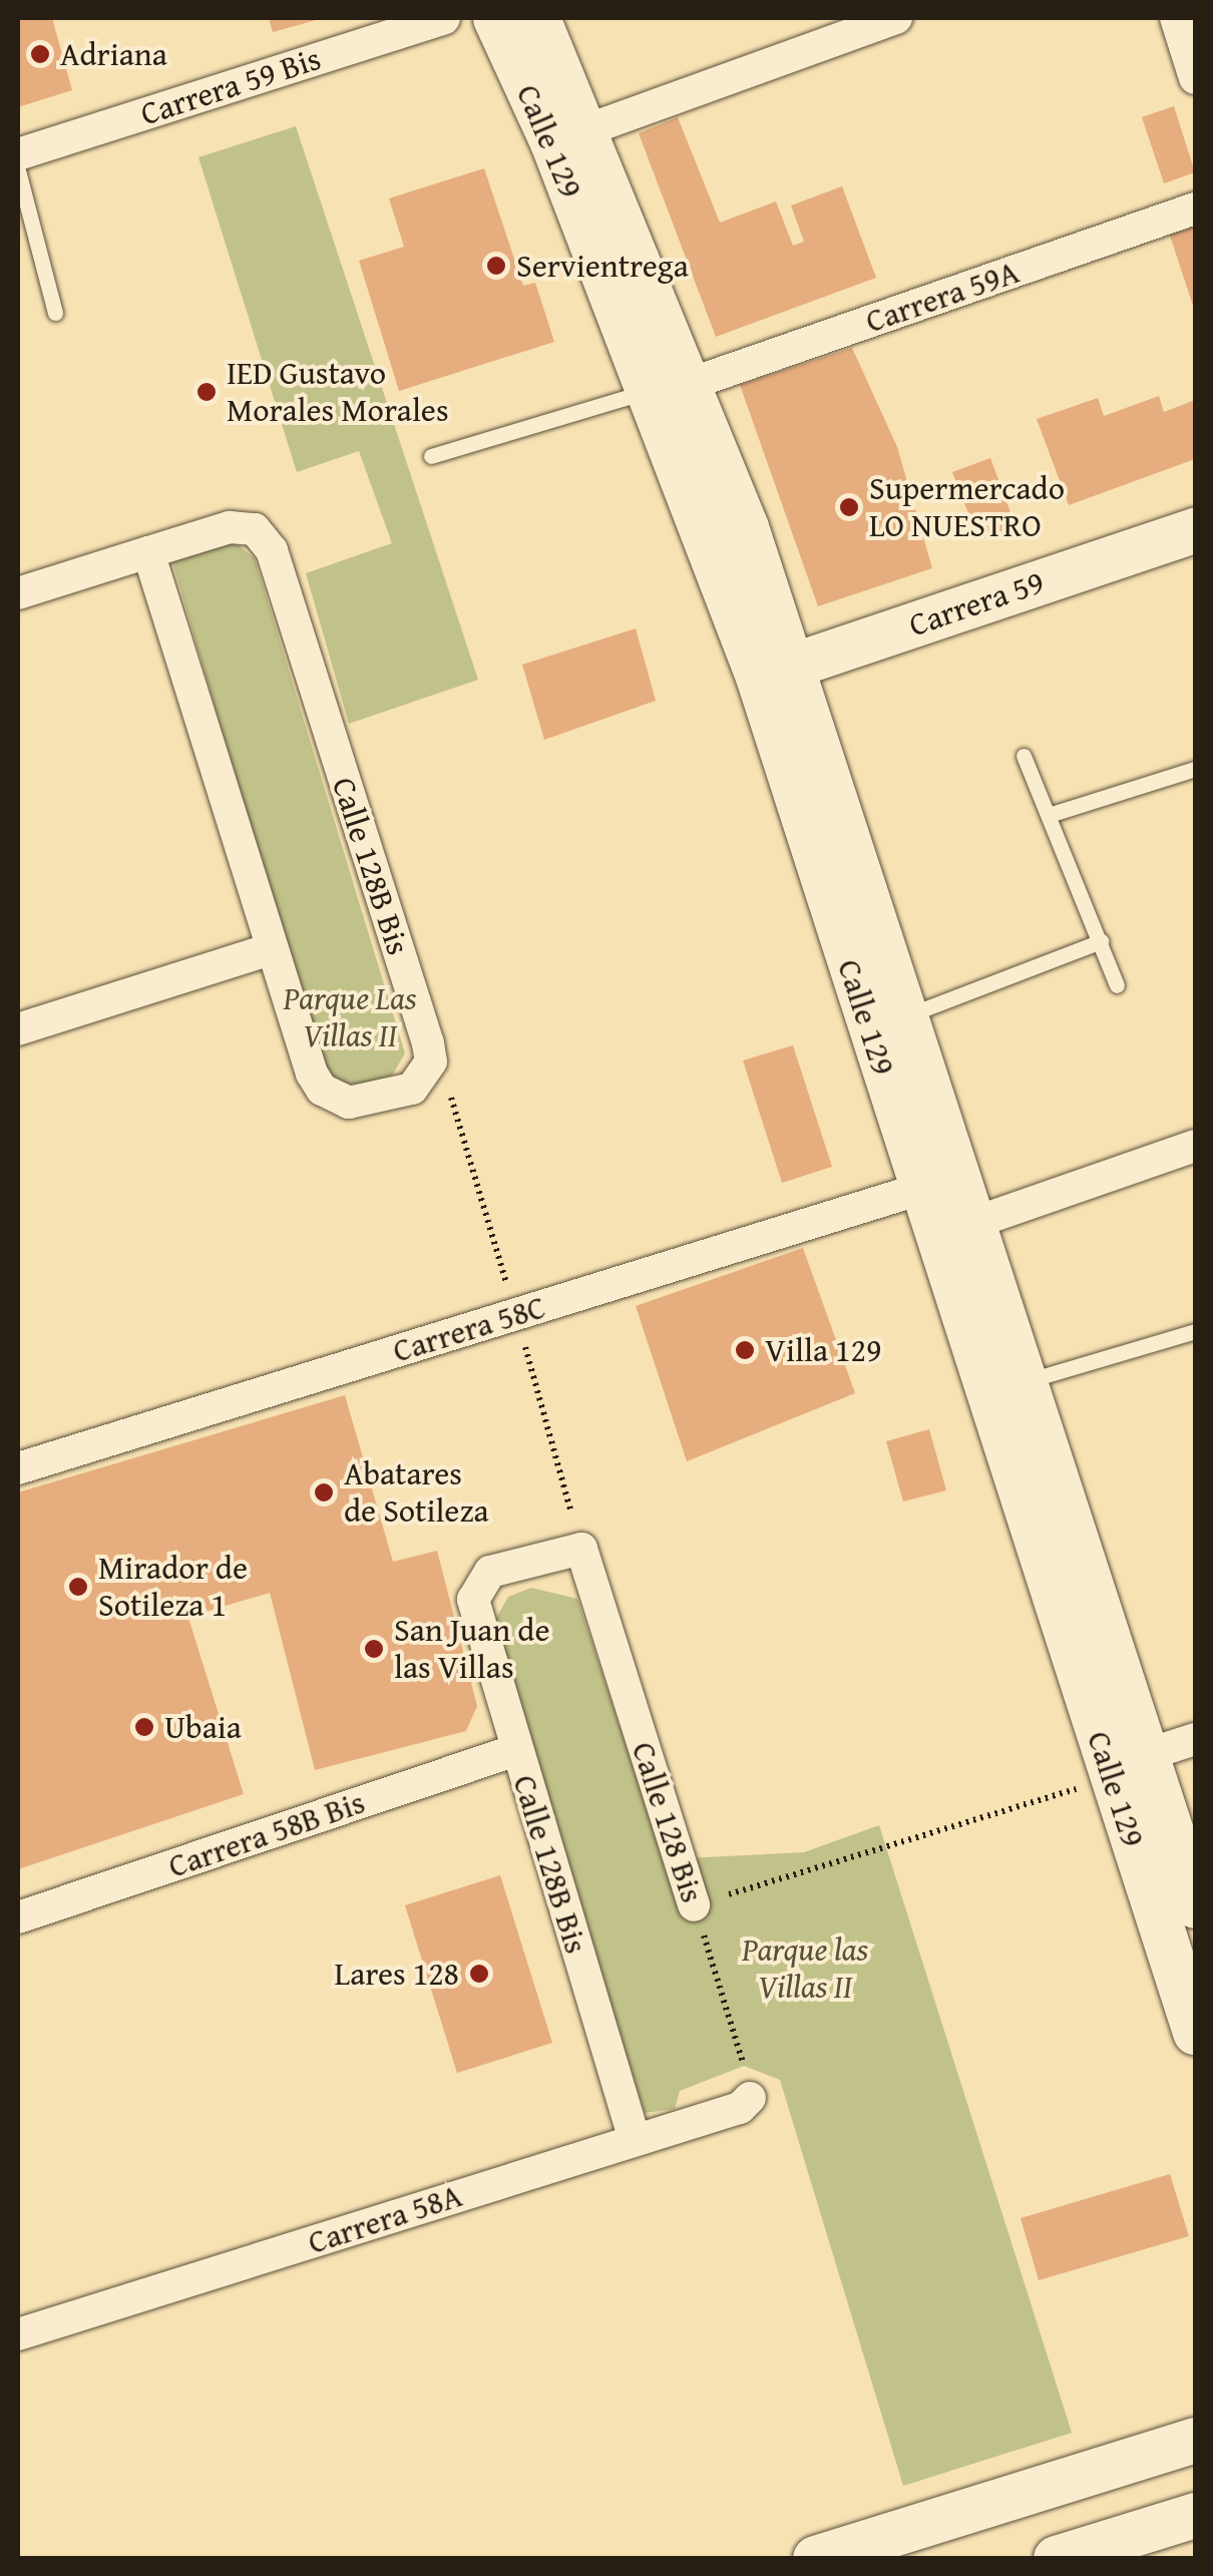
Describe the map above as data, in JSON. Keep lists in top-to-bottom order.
{
  "streets": {
    "main road": ["Calle 129", "Carrera 59"],
    "street": [
      "Carrera 59 Bis",
      "Carrera 59A",
      "Calle 128B Bis",
      "Carrera 58C",
      "Calle 128 Bis",
      "Carrera 58B Bis",
      "Carrera 58A"
    ]
  },
  "crossings": [
    ["Calle 129", "Carrera 59A"],
    ["Calle 129", "Carrera 59"],
    ["Calle 129", "Carrera 58C"],
    ["Calle 128B Bis", "Calle 128 Bis"],
    ["Calle 128B Bis", "Carrera 58B Bis"],
    ["Calle 128B Bis", "Carrera 58A"],
    ["Calle 128 Bis", "Carrera 58A"]
  ],
  "parks": ["Parque Las Villas II", "Parque las Villas II"],
  "places": [
    "Adriana",
    "Servientrega",
    "IED Gustavo Morales Morales",
    "Supermercado LO NUESTRO",
    "Villa 129",
    "Abatares de Sotileza",
    "Mirador de Sotileza 1",
    "San Juan de las Villas",
    "Ubaia",
    "Lares 128"
  ]
}
